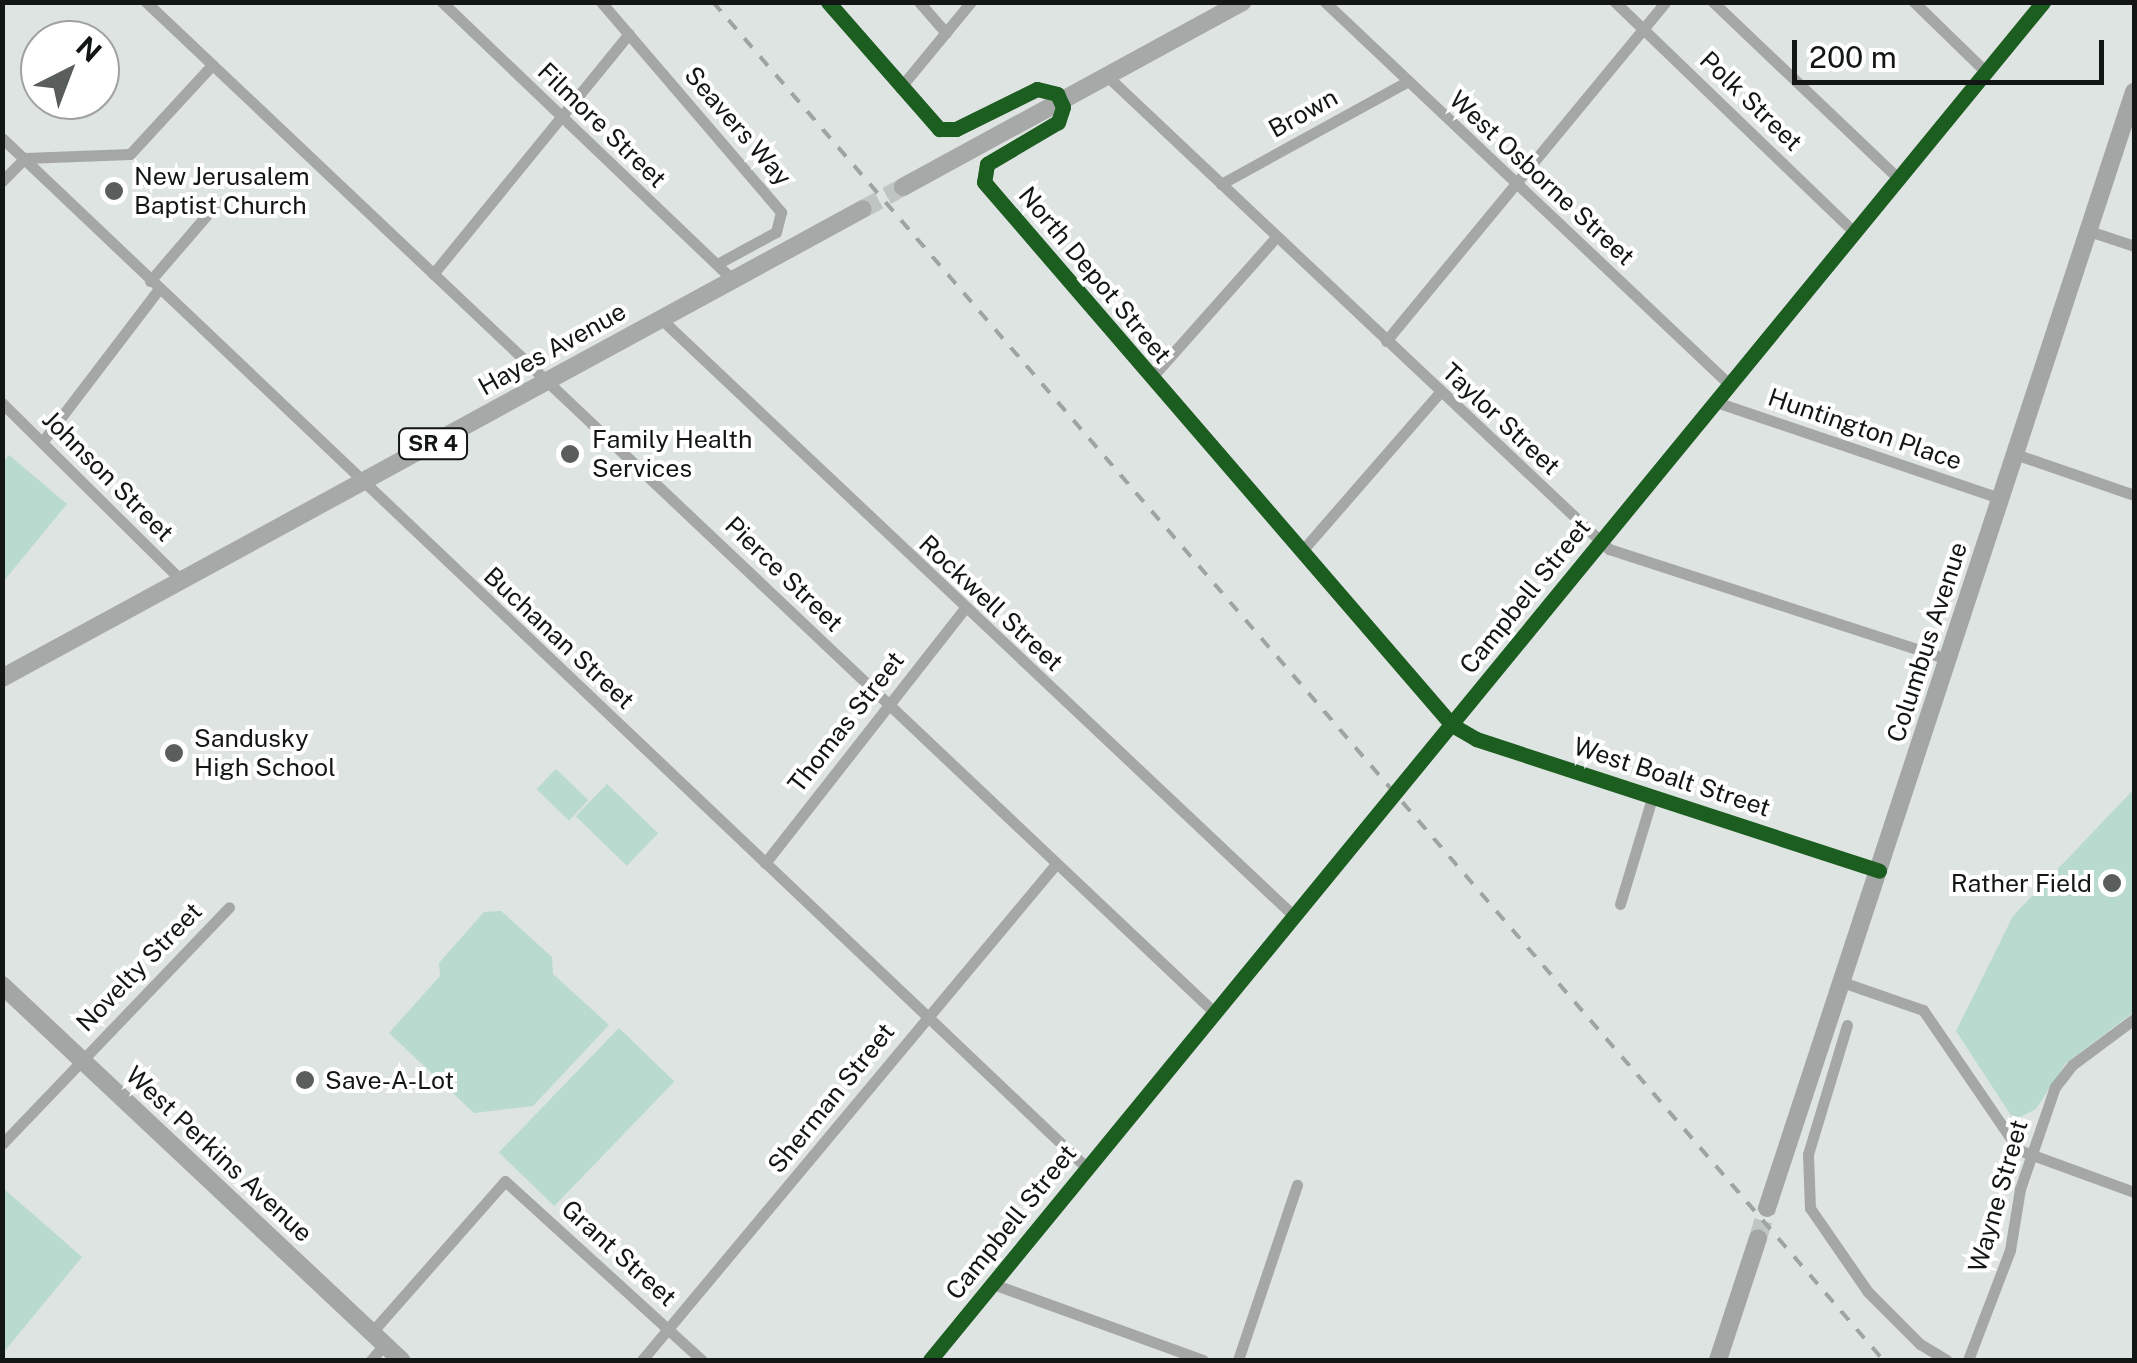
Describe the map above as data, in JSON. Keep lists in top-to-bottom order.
{
  "streets": {
    "main road": [
      "Hayes Avenue",
      "SR 4",
      "Columbus Avenue",
      "West Perkins Avenue"
    ],
    "street": [
      "Polk Street",
      "Brown",
      "Filmore Street",
      "Seavers Way",
      "West Osborne Street",
      "North Depot Street",
      "Taylor Street",
      "Huntington Place",
      "Johnson Street",
      "Pierce Street",
      "Campbell Street",
      "Rockwell Street",
      "Buchanan Street",
      "Thomas Street",
      "West Boalt Street",
      "Novelty Street",
      "Sherman Street",
      "Wayne Street",
      "Grant Street"
    ]
  },
  "crossings": [
    ["Polk Street", "Campbell Street"],
    ["Brown", "West Osborne Street"],
    ["Brown", "Taylor Street"],
    ["Filmore Street", "Seavers Way"],
    ["Filmore Street", "Hayes Avenue"],
    ["West Osborne Street", "Campbell Street"],
    ["North Depot Street", "Campbell Street"],
    ["North Depot Street", "West Boalt Street"],
    ["Hayes Avenue", "Johnson Street"],
    ["Hayes Avenue", "Pierce Street"],
    ["Hayes Avenue", "Rockwell Street"],
    ["Hayes Avenue", "Buchanan Street"],
    ["Taylor Street", "Campbell Street"],
    ["Taylor Street", "Columbus Avenue"],
    ["Huntington Place", "Campbell Street"],
    ["Huntington Place", "Columbus Avenue"],
    ["Pierce Street", "Campbell Street"],
    ["Pierce Street", "Thomas Street"],
    ["Pierce Street", "Sherman Street"],
    ["Campbell Street", "Rockwell Street"],
    ["Campbell Street", "Buchanan Street"],
    ["Campbell Street", "West Boalt Street"],
    ["Rockwell Street", "Thomas Street"],
    ["Buchanan Street", "Thomas Street"],
    ["Buchanan Street", "Sherman Street"],
    ["Columbus Avenue", "West Boalt Street"],
    ["Novelty Street", "West Perkins Avenue"],
    ["Sherman Street", "Grant Street"],
    ["West Perkins Avenue", "Grant Street"]
  ],
  "places": [
    "New Jerusalem Baptist Church",
    "Family Health Services",
    "Sandusky High School",
    "Rather Field",
    "Save-A-Lot"
  ],
  "scale_bar": "200 m",
  "north": "top right"
}
